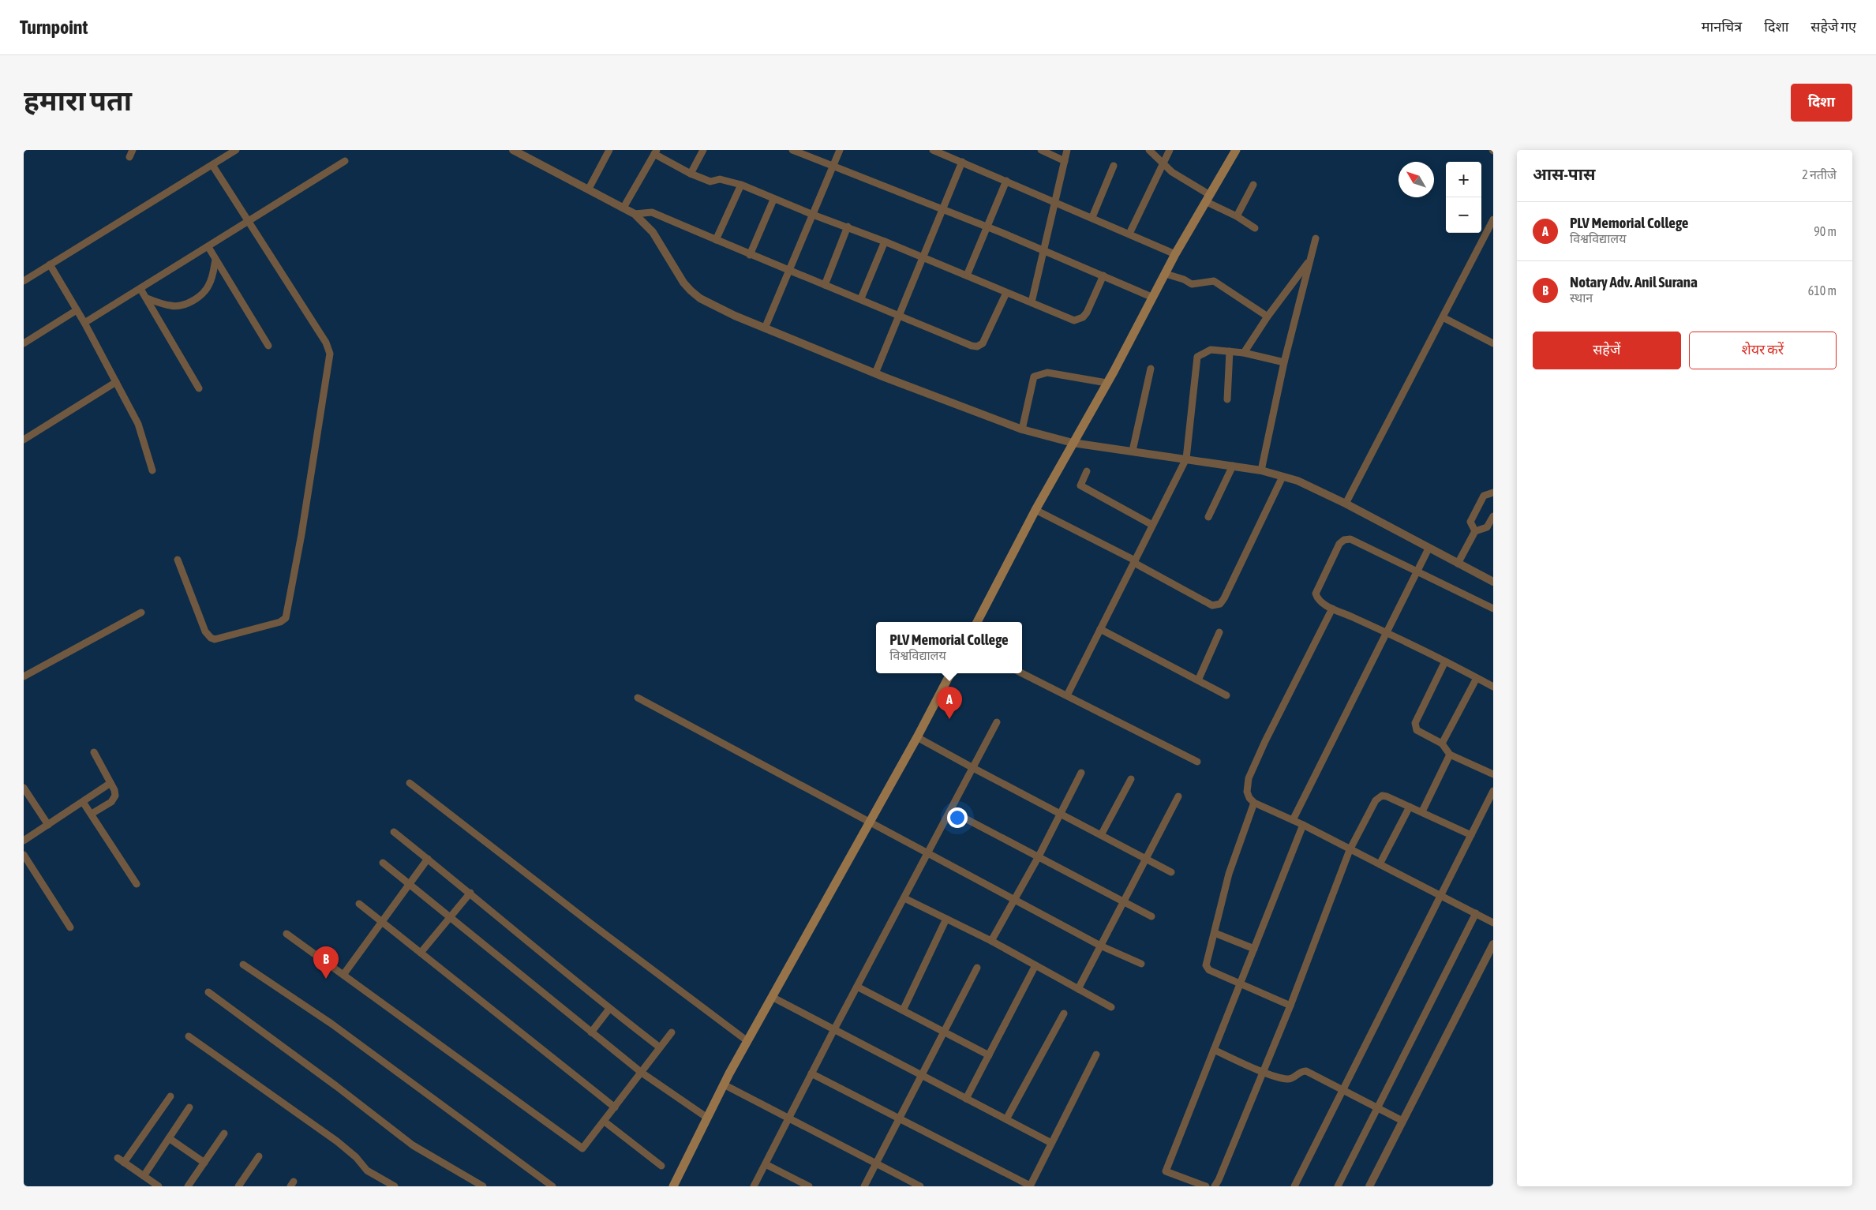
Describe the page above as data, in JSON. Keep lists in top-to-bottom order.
{
  "north": "top left",
  "page": {
    "header": "Turnpoint",
    "nav": ["मानचित्र", "दिशा", "सहेजे गए"],
    "buttons": [
      "दिशा",
      ["सहेजें", "शेयर करें"]
    ],
    "title": "हमारा पता",
    "heading": ["आस-पास", "2 नतीजे"],
    "map_buttons": ["+", "−"],
    "list": [
      {
        "mark": "A",
        "name": "PLV Memorial College",
        "note": "विश्वविद्यालय",
        "value": "90 m"
      },
      {
        "mark": "B",
        "name": "Notary Adv. Anil Surana",
        "note": "स्थान",
        "value": "610 m"
      }
    ],
    "popup": ["PLV Memorial College", "विश्वविद्यालय"],
    "pins": ["A", "B"]
  }
}
